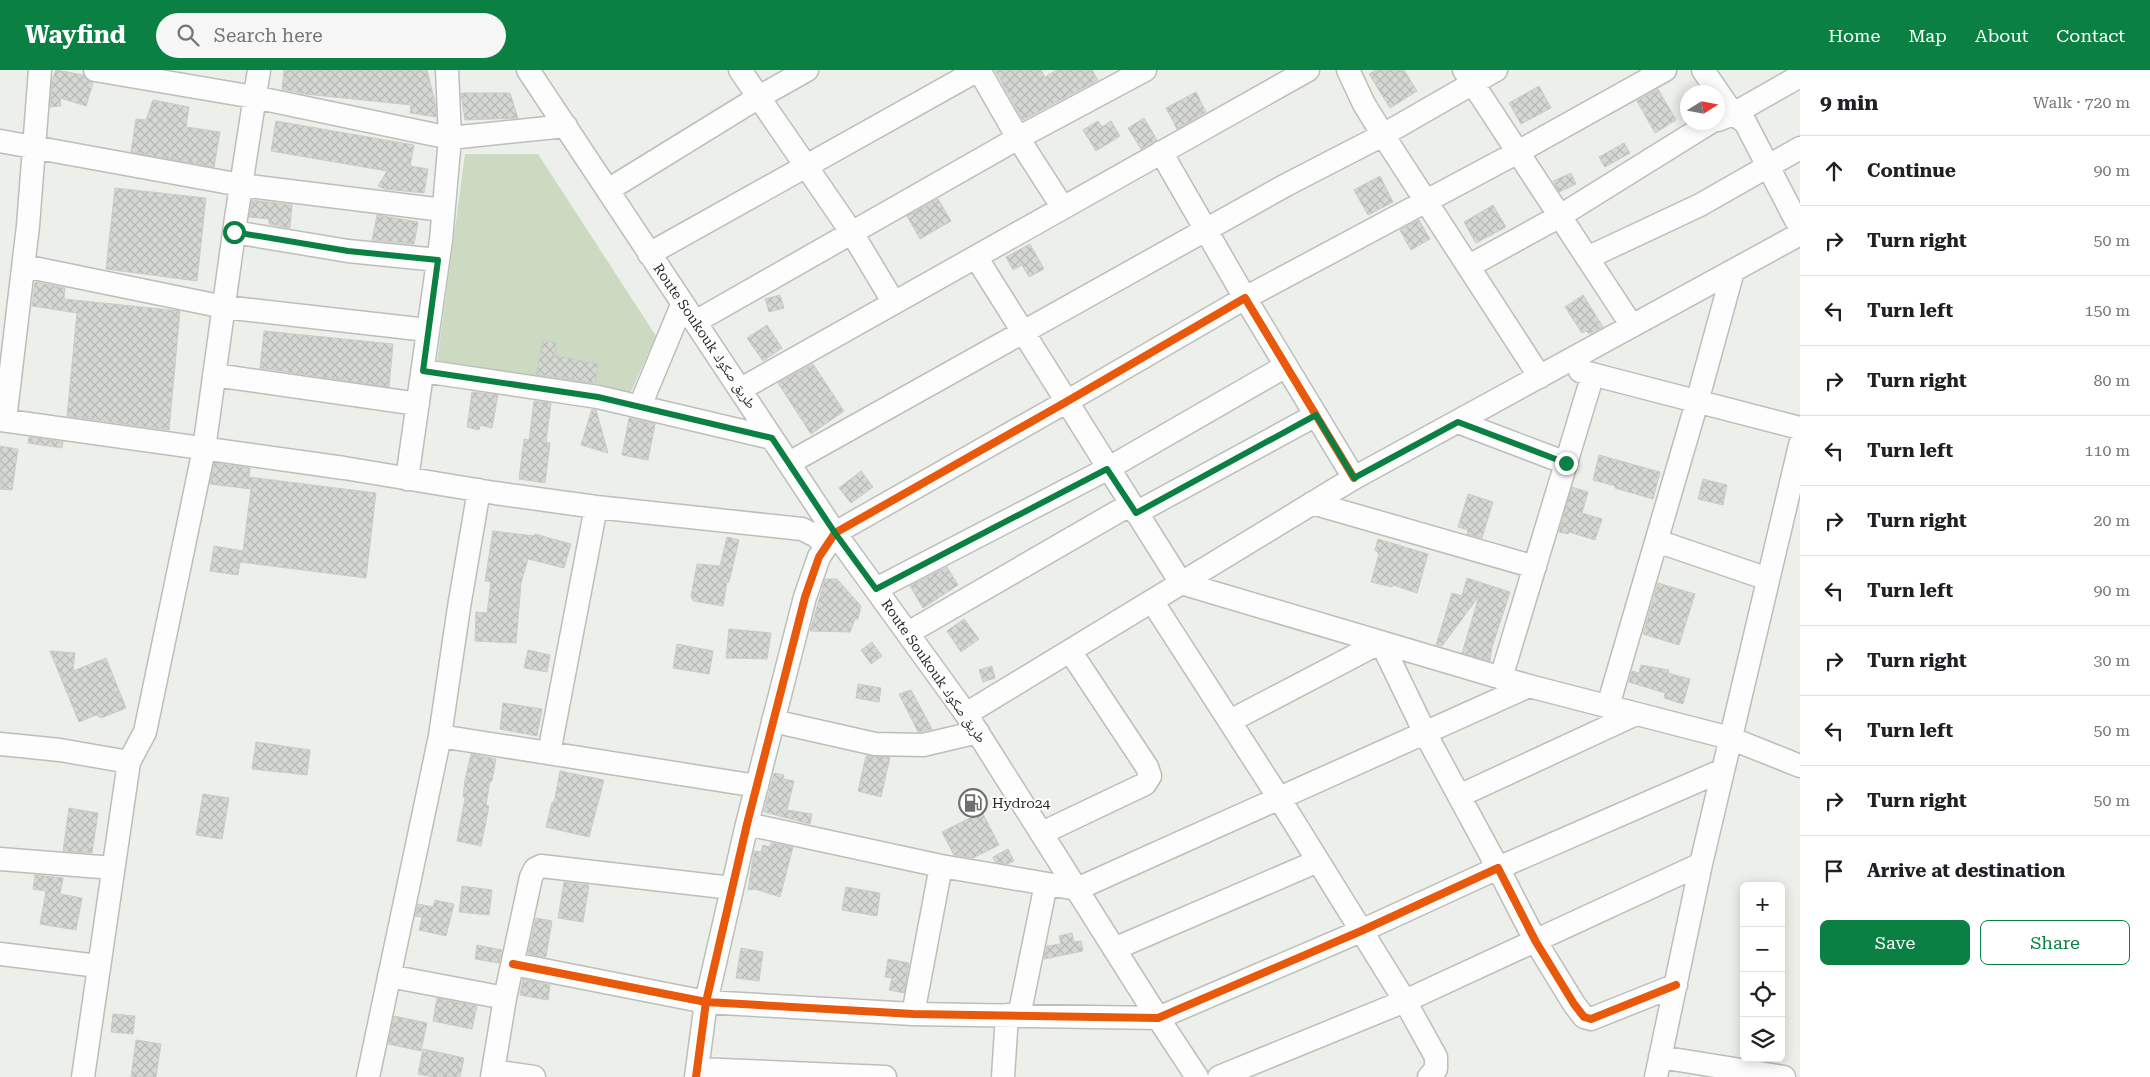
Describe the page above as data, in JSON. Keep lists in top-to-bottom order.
{
  "streets": {
    "street": ["Route Soukouk طريق صكوك"]
  },
  "places": {
    "fuel station": ["Hydro24"]
  },
  "north": "right",
  "page": {
    "header": "Wayfind",
    "search": "Search here",
    "nav": [
      "Home",
      "Map",
      "About",
      "Contact"
    ],
    "heading": ["9 min", "Walk · 720 m"],
    "list": [
      ["Continue", "90 m"],
      ["Turn right", "50 m"],
      ["Turn left", "150 m"],
      ["Turn right", "80 m"],
      ["Turn left", "110 m"],
      ["Turn right", "20 m"],
      ["Turn left", "90 m"],
      ["Turn right", "30 m"],
      ["Turn left", "50 m"],
      ["Turn right", "50 m"],
      "Arrive at destination"
    ],
    "map_buttons": ["+", "−"],
    "buttons": ["Save", "Share"]
  }
}
